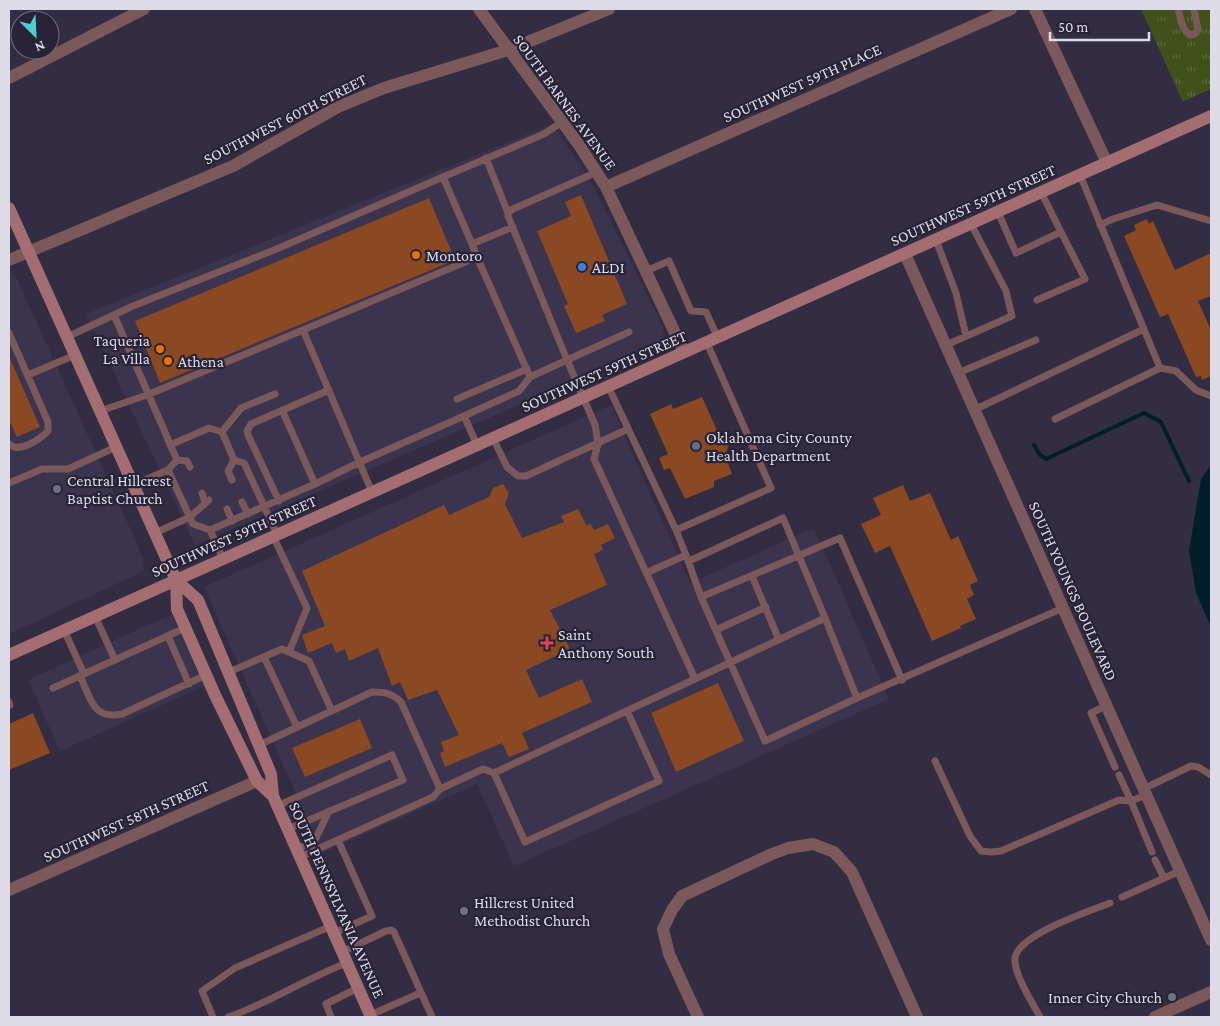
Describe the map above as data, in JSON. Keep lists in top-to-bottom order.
{
  "streets": {
    "main road": ["SOUTHWEST 59TH STREET", "SOUTH PENNSYLVANIA AVENUE"],
    "street": [
      "SOUTHWEST 59TH PLACE",
      "SOUTH BARNES AVENUE",
      "SOUTHWEST 60TH STREET",
      "SOUTH YOUNGS BOULEVARD",
      "SOUTHWEST 58TH STREET"
    ]
  },
  "crossings": [
    ["SOUTHWEST 59TH PLACE", "SOUTH BARNES AVENUE"],
    ["SOUTH BARNES AVENUE", "SOUTHWEST 60TH STREET"],
    ["SOUTH BARNES AVENUE", "SOUTHWEST 59TH STREET"],
    ["SOUTHWEST 60TH STREET", "SOUTH PENNSYLVANIA AVENUE"],
    ["SOUTHWEST 59TH STREET", "SOUTH YOUNGS BOULEVARD"],
    ["SOUTHWEST 59TH STREET", "SOUTH PENNSYLVANIA AVENUE"],
    ["SOUTHWEST 58TH STREET", "SOUTH PENNSYLVANIA AVENUE"]
  ],
  "places": {
    "other": [
      "Montoro",
      "ALDI",
      "Taqueria La Villa",
      "Athena",
      "Oklahoma City County Health Department",
      "Central Hillcrest Baptist Church",
      "Hillcrest United Methodist Church",
      "Inner City Church"
    ],
    "health": ["Saint Anthony South"]
  },
  "scale_bar": "50 m",
  "north": "bottom right"
}
